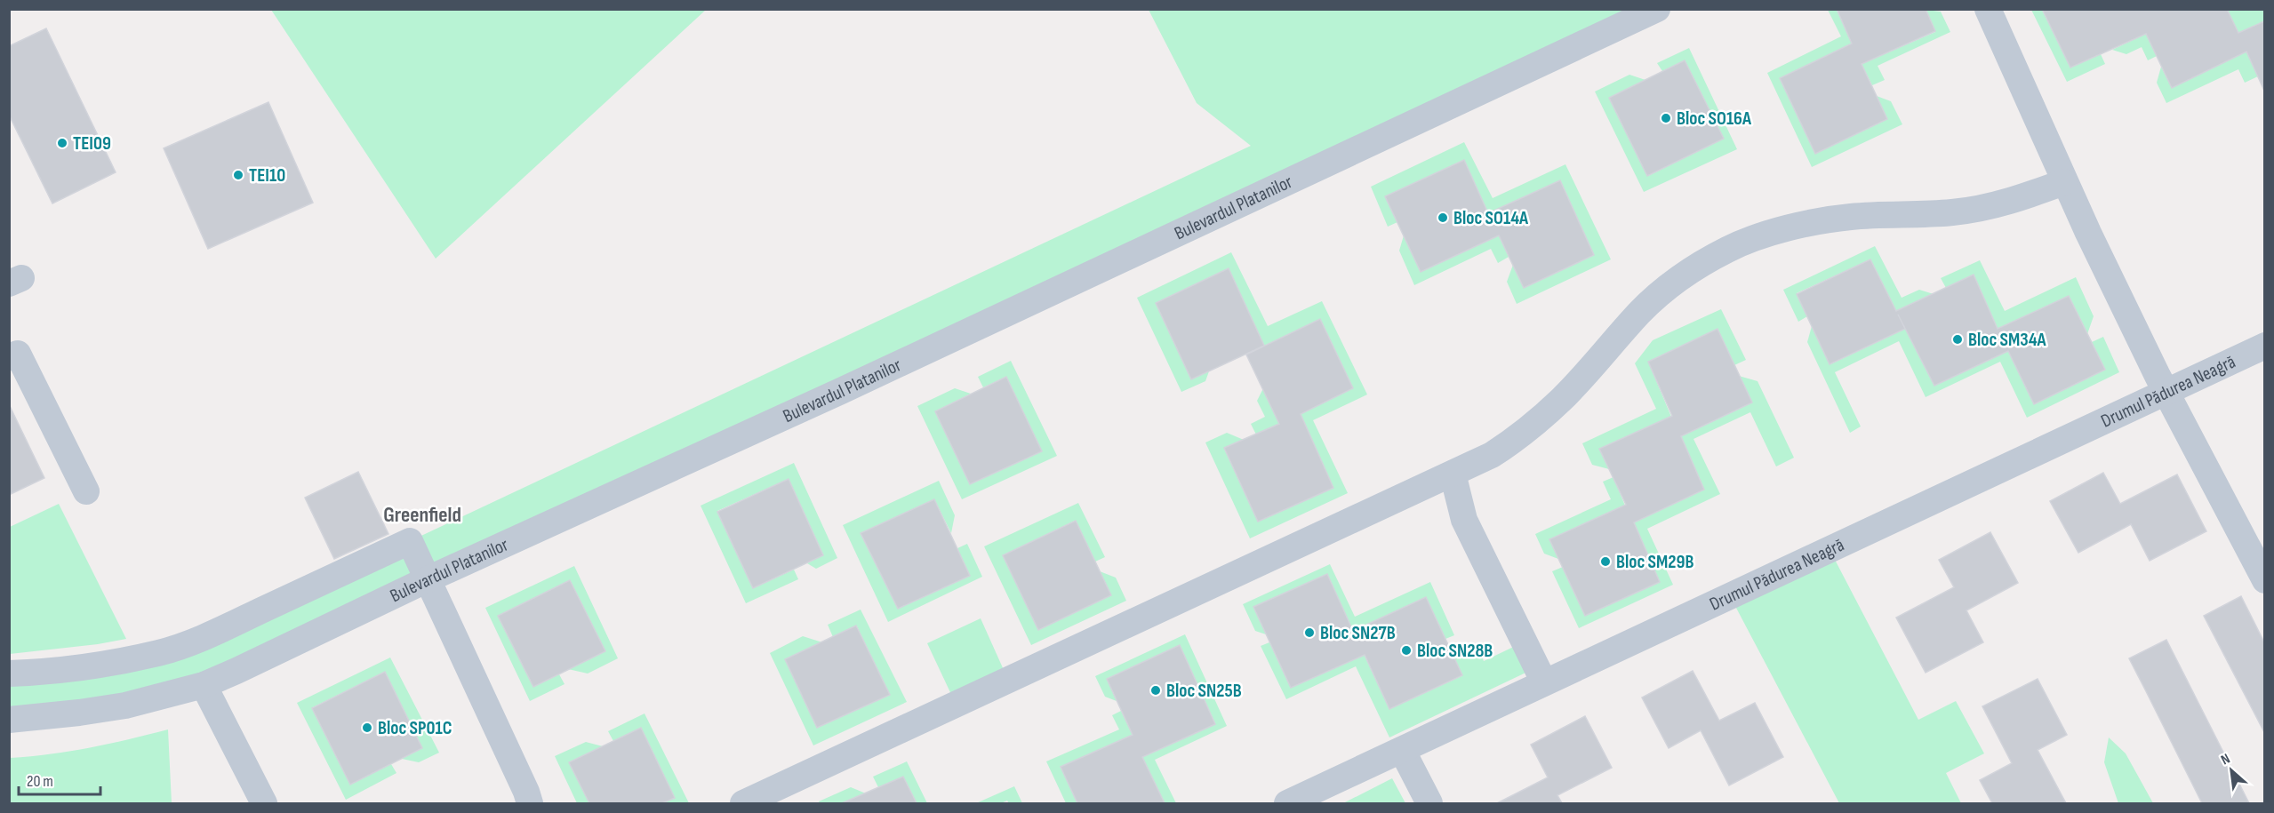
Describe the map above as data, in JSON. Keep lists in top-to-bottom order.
{
  "streets": {
    "street": ["Bulevardul Platanilor", "Drumul Pădurea Neagră"]
  },
  "districts": ["Greenfield"],
  "places": [
    "Bloc SO16A",
    "TEI09",
    "TEI10",
    "Bloc SO14A",
    "Bloc SM34A",
    "Bloc SM29B",
    "Bloc SN27B",
    "Bloc SN28B",
    "Bloc SN25B",
    "Bloc SP01C"
  ],
  "scale_bar": "20 m",
  "north": "top left"
}
